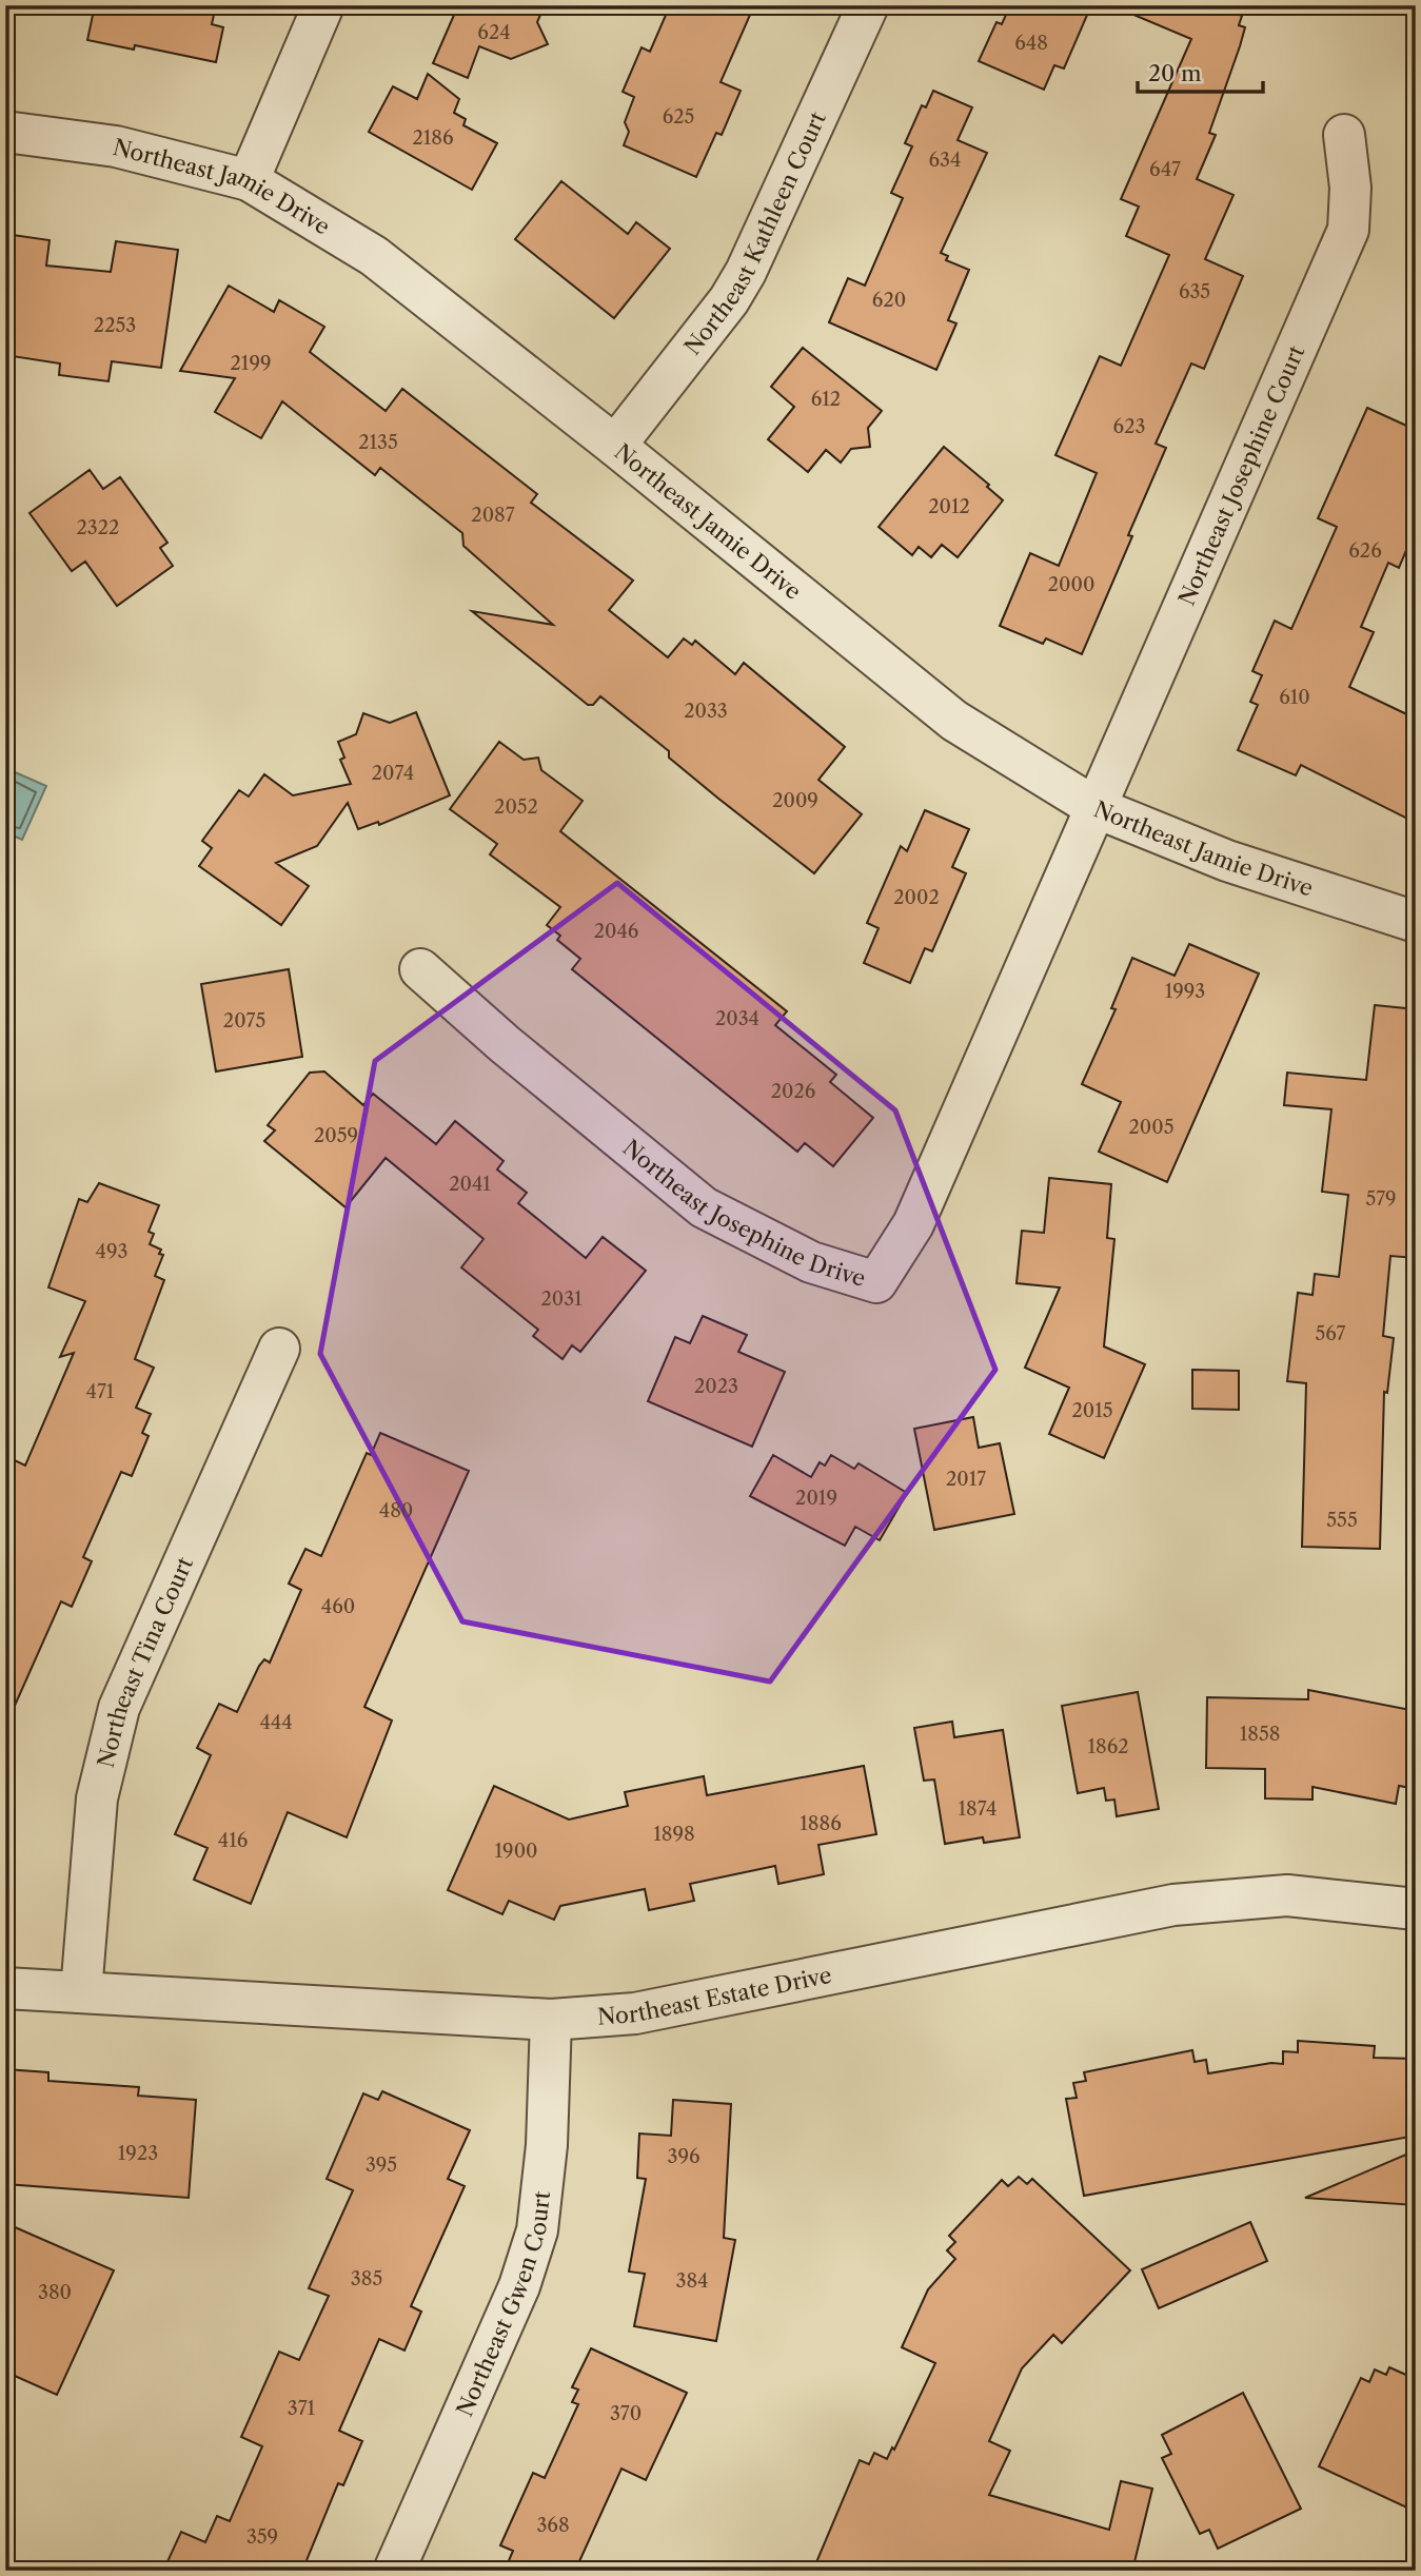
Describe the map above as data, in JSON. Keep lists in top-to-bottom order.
{
  "streets": {
    "street": [
      "Northeast Jamie Drive",
      "Northeast Kathleen Court",
      "Northeast Josephine Court",
      "Northeast Josephine Drive",
      "Northeast Tina Court",
      "Northeast Estate Drive",
      "Northeast Gwen Court"
    ]
  },
  "crossings": [
    ["Northeast Jamie Drive", "Northeast Kathleen Court"],
    ["Northeast Jamie Drive", "Northeast Josephine Court"],
    ["Northeast Jamie Drive", "Northeast Josephine Drive"],
    ["Northeast Josephine Court", "Northeast Josephine Drive"],
    ["Northeast Tina Court", "Northeast Estate Drive"],
    ["Northeast Estate Drive", "Northeast Gwen Court"]
  ],
  "house_numbers": [
    "624",
    "648",
    "625",
    "2186",
    "634",
    "647",
    "635",
    "620",
    "2253",
    "2199",
    "612",
    "623",
    "2135",
    "2012",
    "2087",
    "2322",
    "626",
    "2000",
    "610",
    "2033",
    "2074",
    "2009",
    "2052",
    "2002",
    "2046",
    "1993",
    "2034",
    "2075",
    "2026",
    "2005",
    "2059",
    "2041",
    "579",
    "493",
    "2031",
    "567",
    "2023",
    "471",
    "2015",
    "2017",
    "2019",
    "480",
    "555",
    "460",
    "444",
    "1858",
    "1862",
    "1874",
    "1886",
    "1898",
    "416",
    "1900",
    "1923",
    "396",
    "395",
    "385",
    "384",
    "380",
    "371",
    "370",
    "368",
    "359"
  ],
  "scale_bar": "20 m"
}
